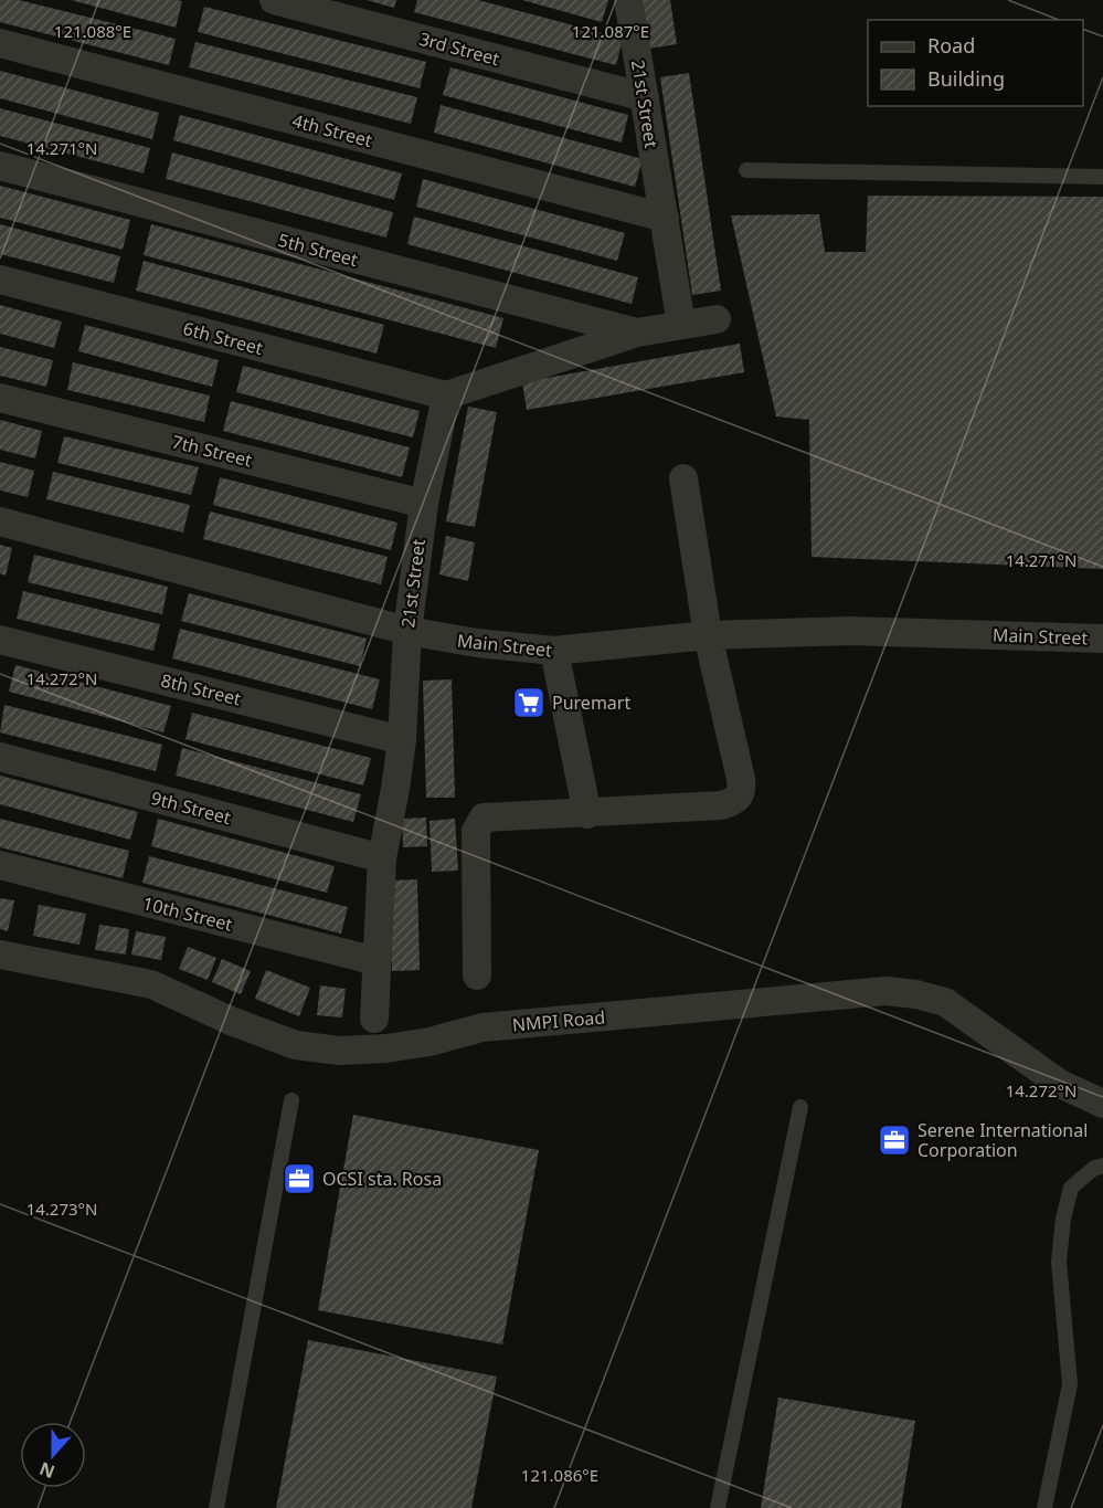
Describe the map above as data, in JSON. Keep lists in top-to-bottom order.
{
  "streets": {
    "street": [
      "3rd Street",
      "21st Street",
      "4th Street",
      "5th Street",
      "6th Street",
      "7th Street",
      "Main Street",
      "8th Street",
      "9th Street",
      "10th Street",
      "NMPI Road"
    ]
  },
  "crossings": [
    ["3rd Street", "21st Street"],
    ["21st Street", "4th Street"],
    ["21st Street", "6th Street"],
    ["21st Street", "7th Street"],
    ["21st Street", "Main Street"],
    ["21st Street", "8th Street"],
    ["21st Street", "9th Street"],
    ["21st Street", "10th Street"]
  ],
  "places": {
    "supermarket": ["Puremart"],
    "office": ["Serene International Corporation", "OCSI sta. Rosa"]
  },
  "legend": ["Road", "Building"],
  "north": "bottom",
  "coordinates": [
    "121.088°E",
    "121.087°E",
    "14.271°N",
    "14.272°N",
    "14.273°N",
    "121.086°E"
  ]
}
